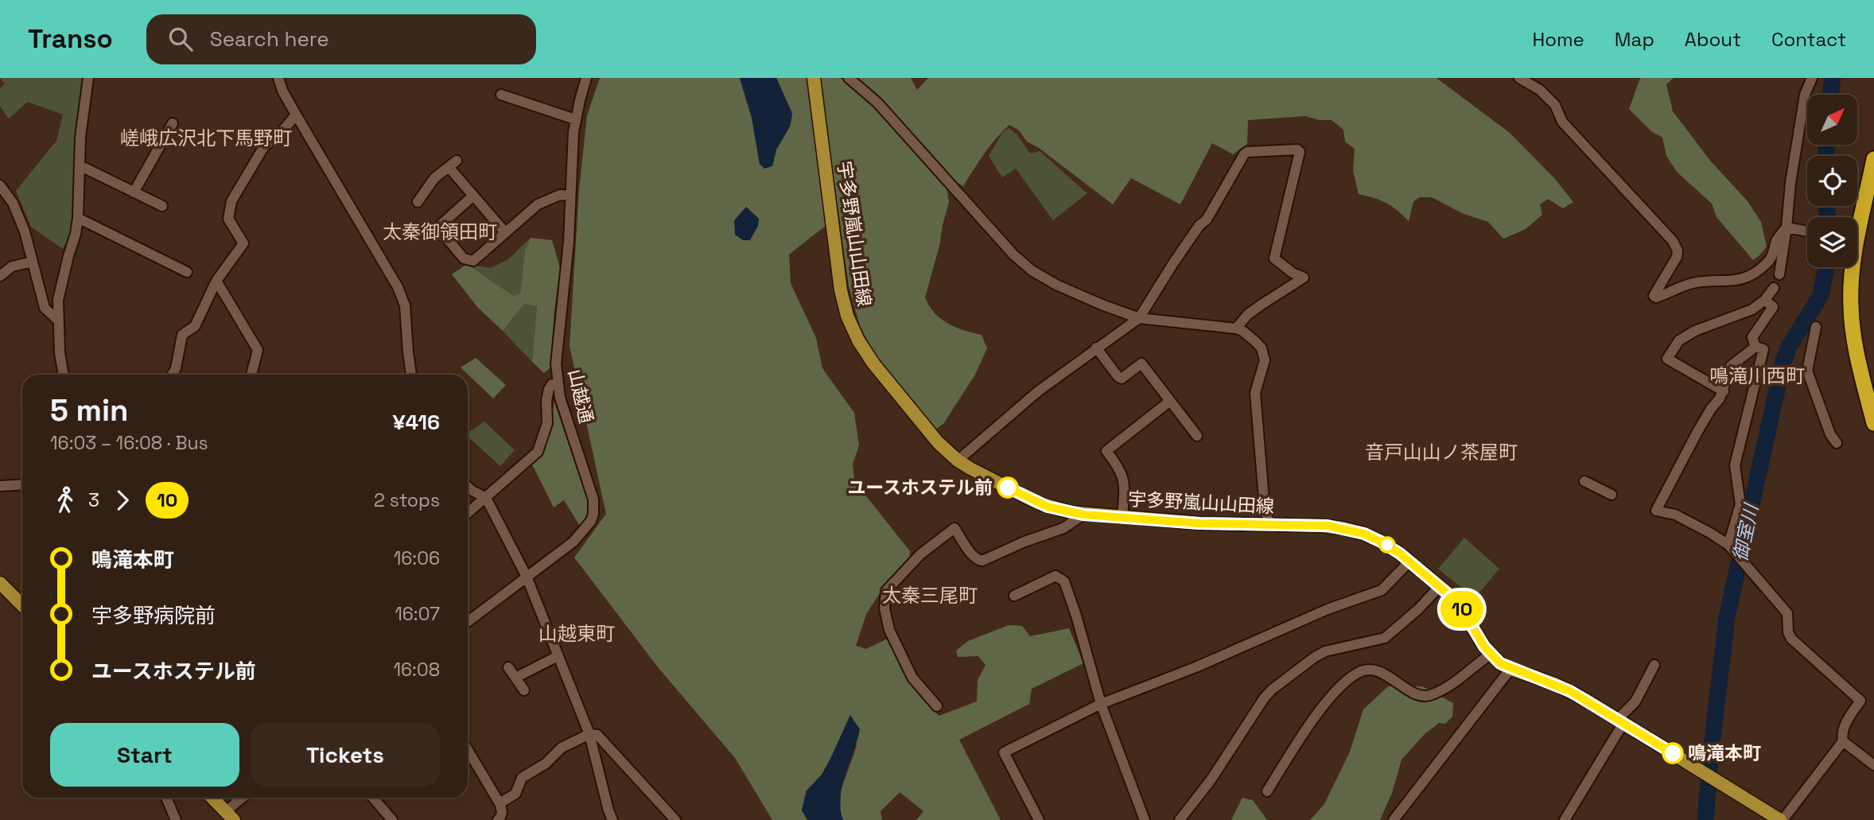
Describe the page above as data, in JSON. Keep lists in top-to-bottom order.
{
  "streets": {
    "main road": ["宇多野嵐山山田線"],
    "street": ["山越通"]
  },
  "districts": [
    "嵯峨広沢北下馬野町",
    "太秦御領田町",
    "鳴滝川西町",
    "音戸山山ノ茶屋町",
    "太秦三尾町",
    "山越東町"
  ],
  "water": ["御室川"],
  "places": ["ユースホステル前", "鳴滝本町"],
  "lines": ["bus line 10"],
  "north": "top right",
  "page": {
    "header": "Transo",
    "search": "Search here",
    "nav": [
      "Home",
      "Map",
      "About",
      "Contact"
    ],
    "on_map": "10",
    "heading": ["5 min", "16:03 – 16:08 · Bus", "¥416"],
    "legs": ["3", "10", "2 stops"],
    "list": [
      {
        "name": "鳴滝本町",
        "value": "16:06"
      },
      {
        "name": "宇多野病院前",
        "value": "16:07"
      },
      {
        "name": "ユースホステル前",
        "value": "16:08"
      }
    ],
    "buttons": ["Start", "Tickets"]
  }
}
